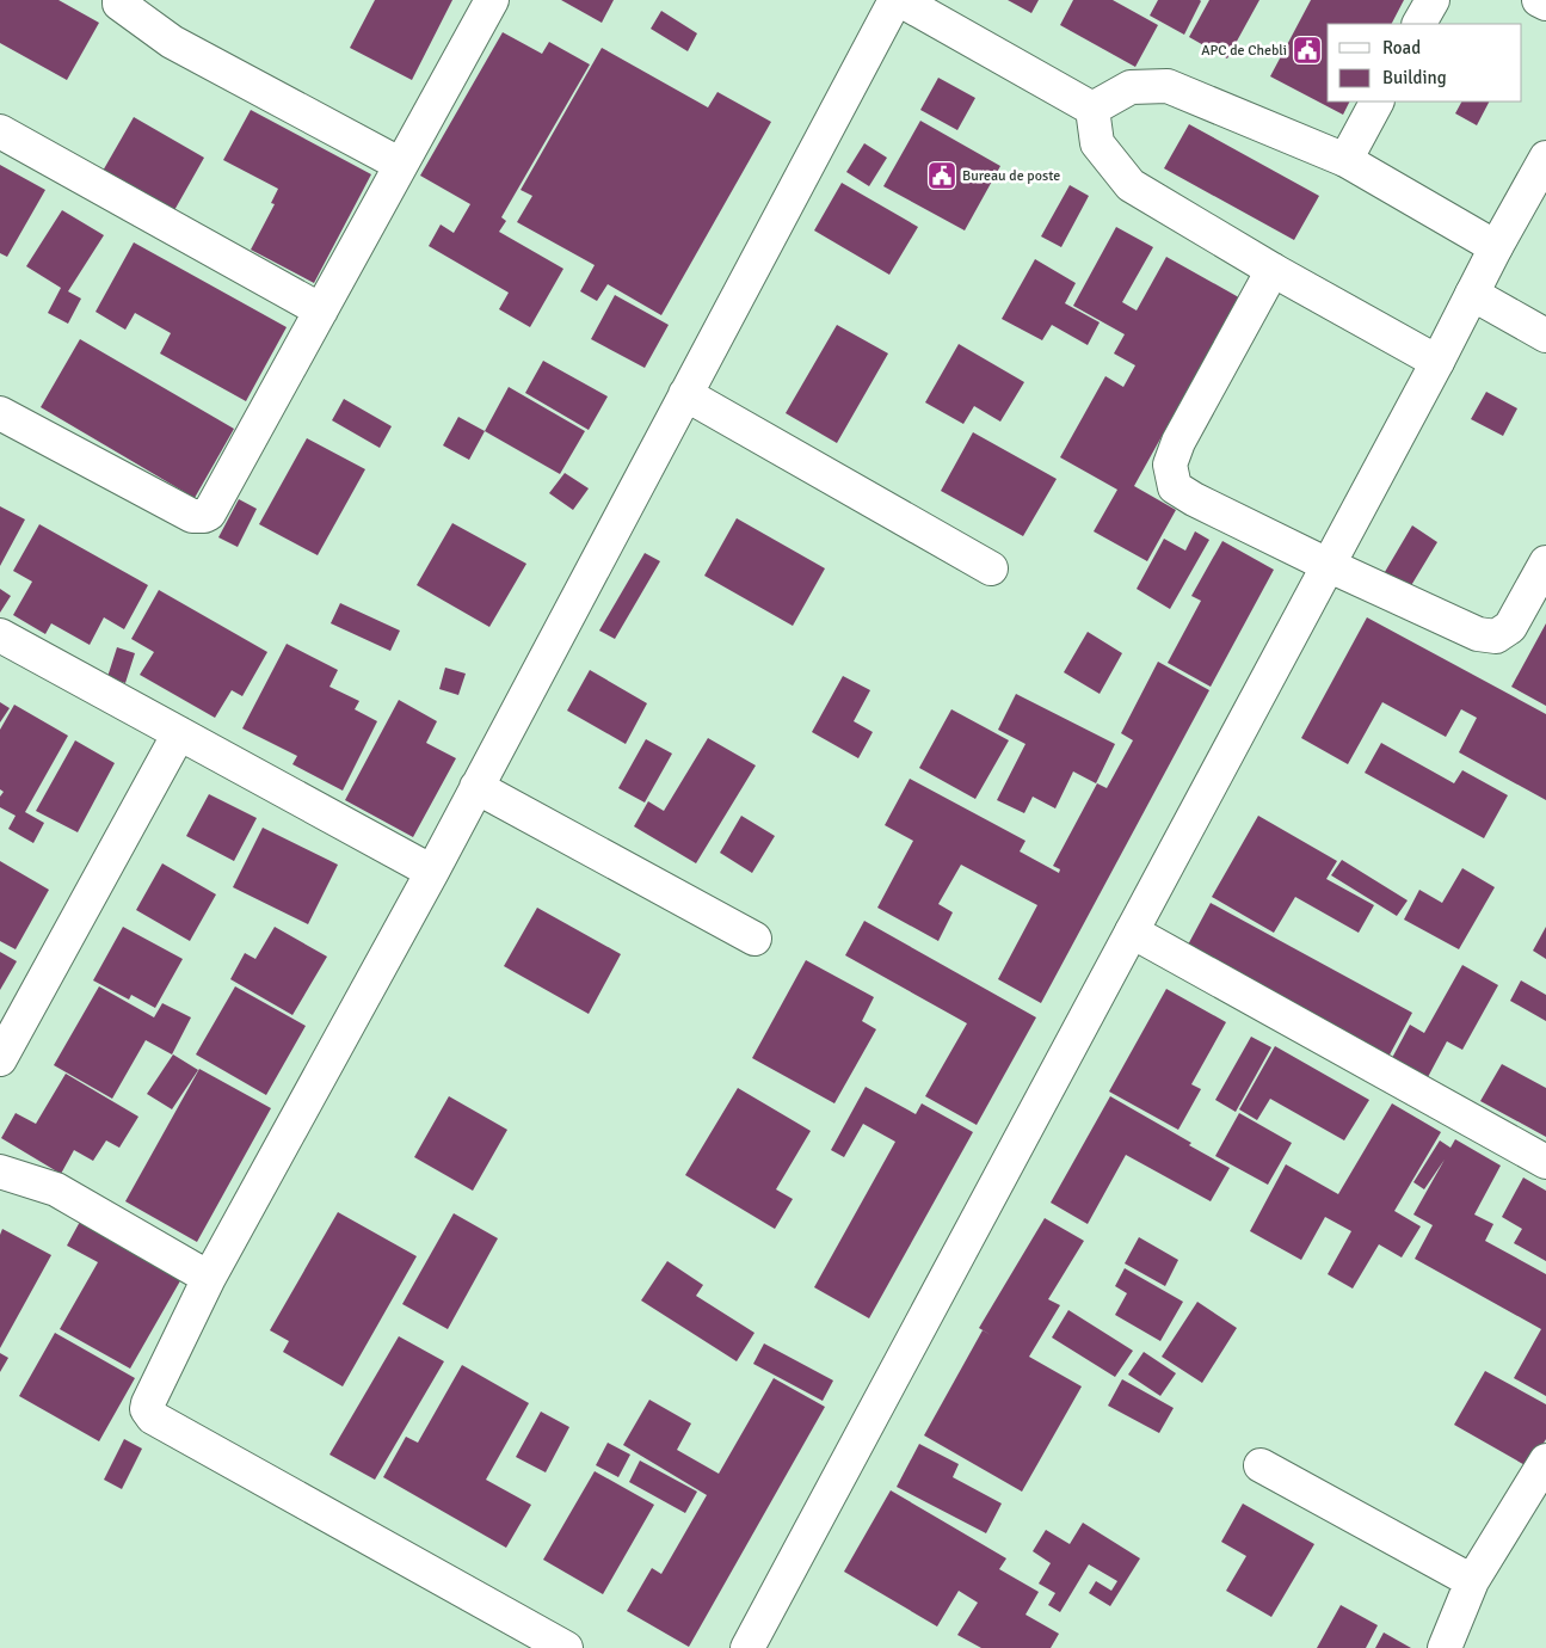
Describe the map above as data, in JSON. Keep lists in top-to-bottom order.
{
  "places": {
    "public building": ["APC de Chebli", "Bureau de poste"]
  },
  "legend": ["Road", "Building"]
}
